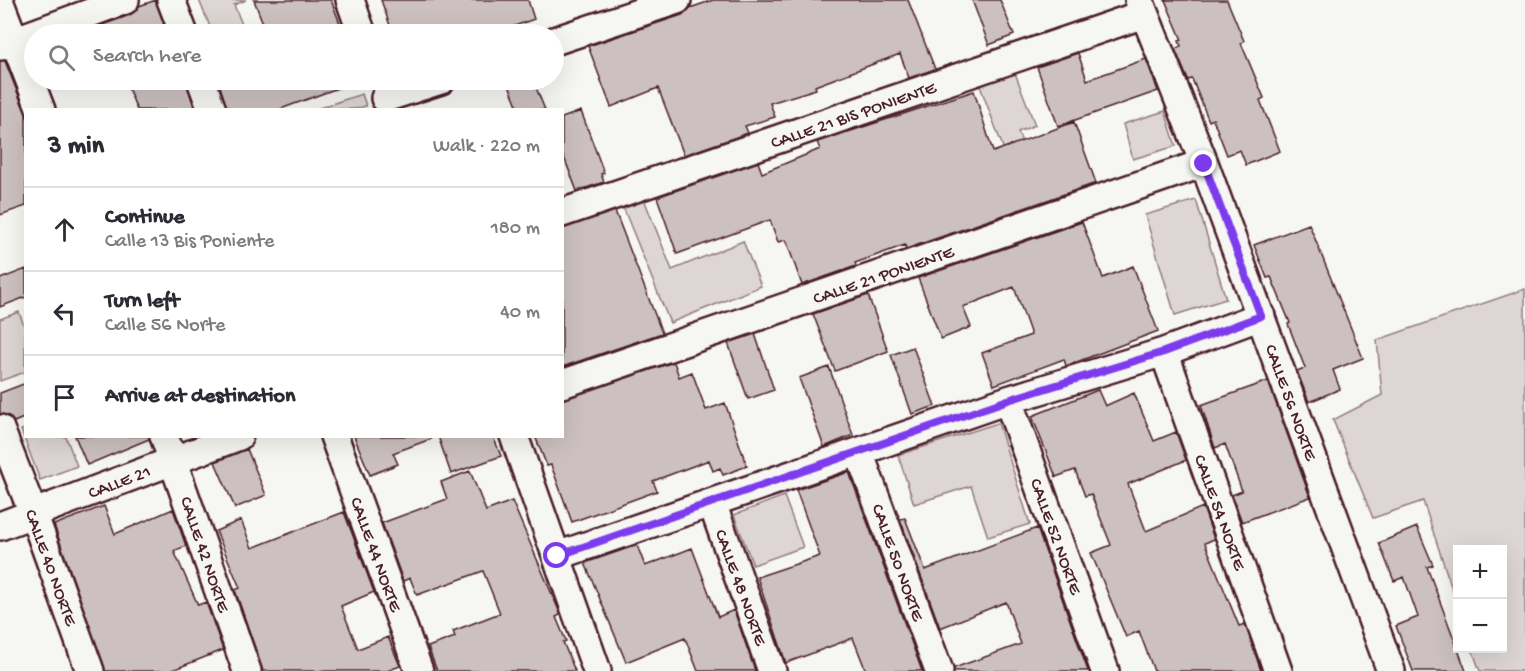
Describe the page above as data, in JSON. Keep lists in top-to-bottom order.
{
  "streets": {
    "street": [
      "CALLE 21 BIS PONIENTE",
      "CALLE 21 PONIENTE",
      "CALLE 56 NORTE",
      "CALLE 21",
      "CALLE 54 NORTE",
      "CALLE 52 NORTE",
      "CALLE 42 NORTE",
      "CALLE 44 NORTE",
      "CALLE 50 NORTE",
      "CALLE 40 NORTE",
      "CALLE 48 NORTE"
    ]
  },
  "crossings": [
    ["CALLE 21 BIS PONIENTE", "CALLE 56 NORTE"],
    ["CALLE 21 PONIENTE", "CALLE 56 NORTE"],
    ["CALLE 21", "CALLE 42 NORTE"],
    ["CALLE 21", "CALLE 40 NORTE"]
  ],
  "page": {
    "search": "Search here",
    "heading": ["3 min", "Walk · 220 m"],
    "list": [
      ["Continue", "Calle 13 Bis Poniente", "180 m"],
      ["Turn left", "Calle 56 Norte", "40 m"],
      "Arrive at destination"
    ],
    "map_buttons": ["+", "−"]
  }
}
